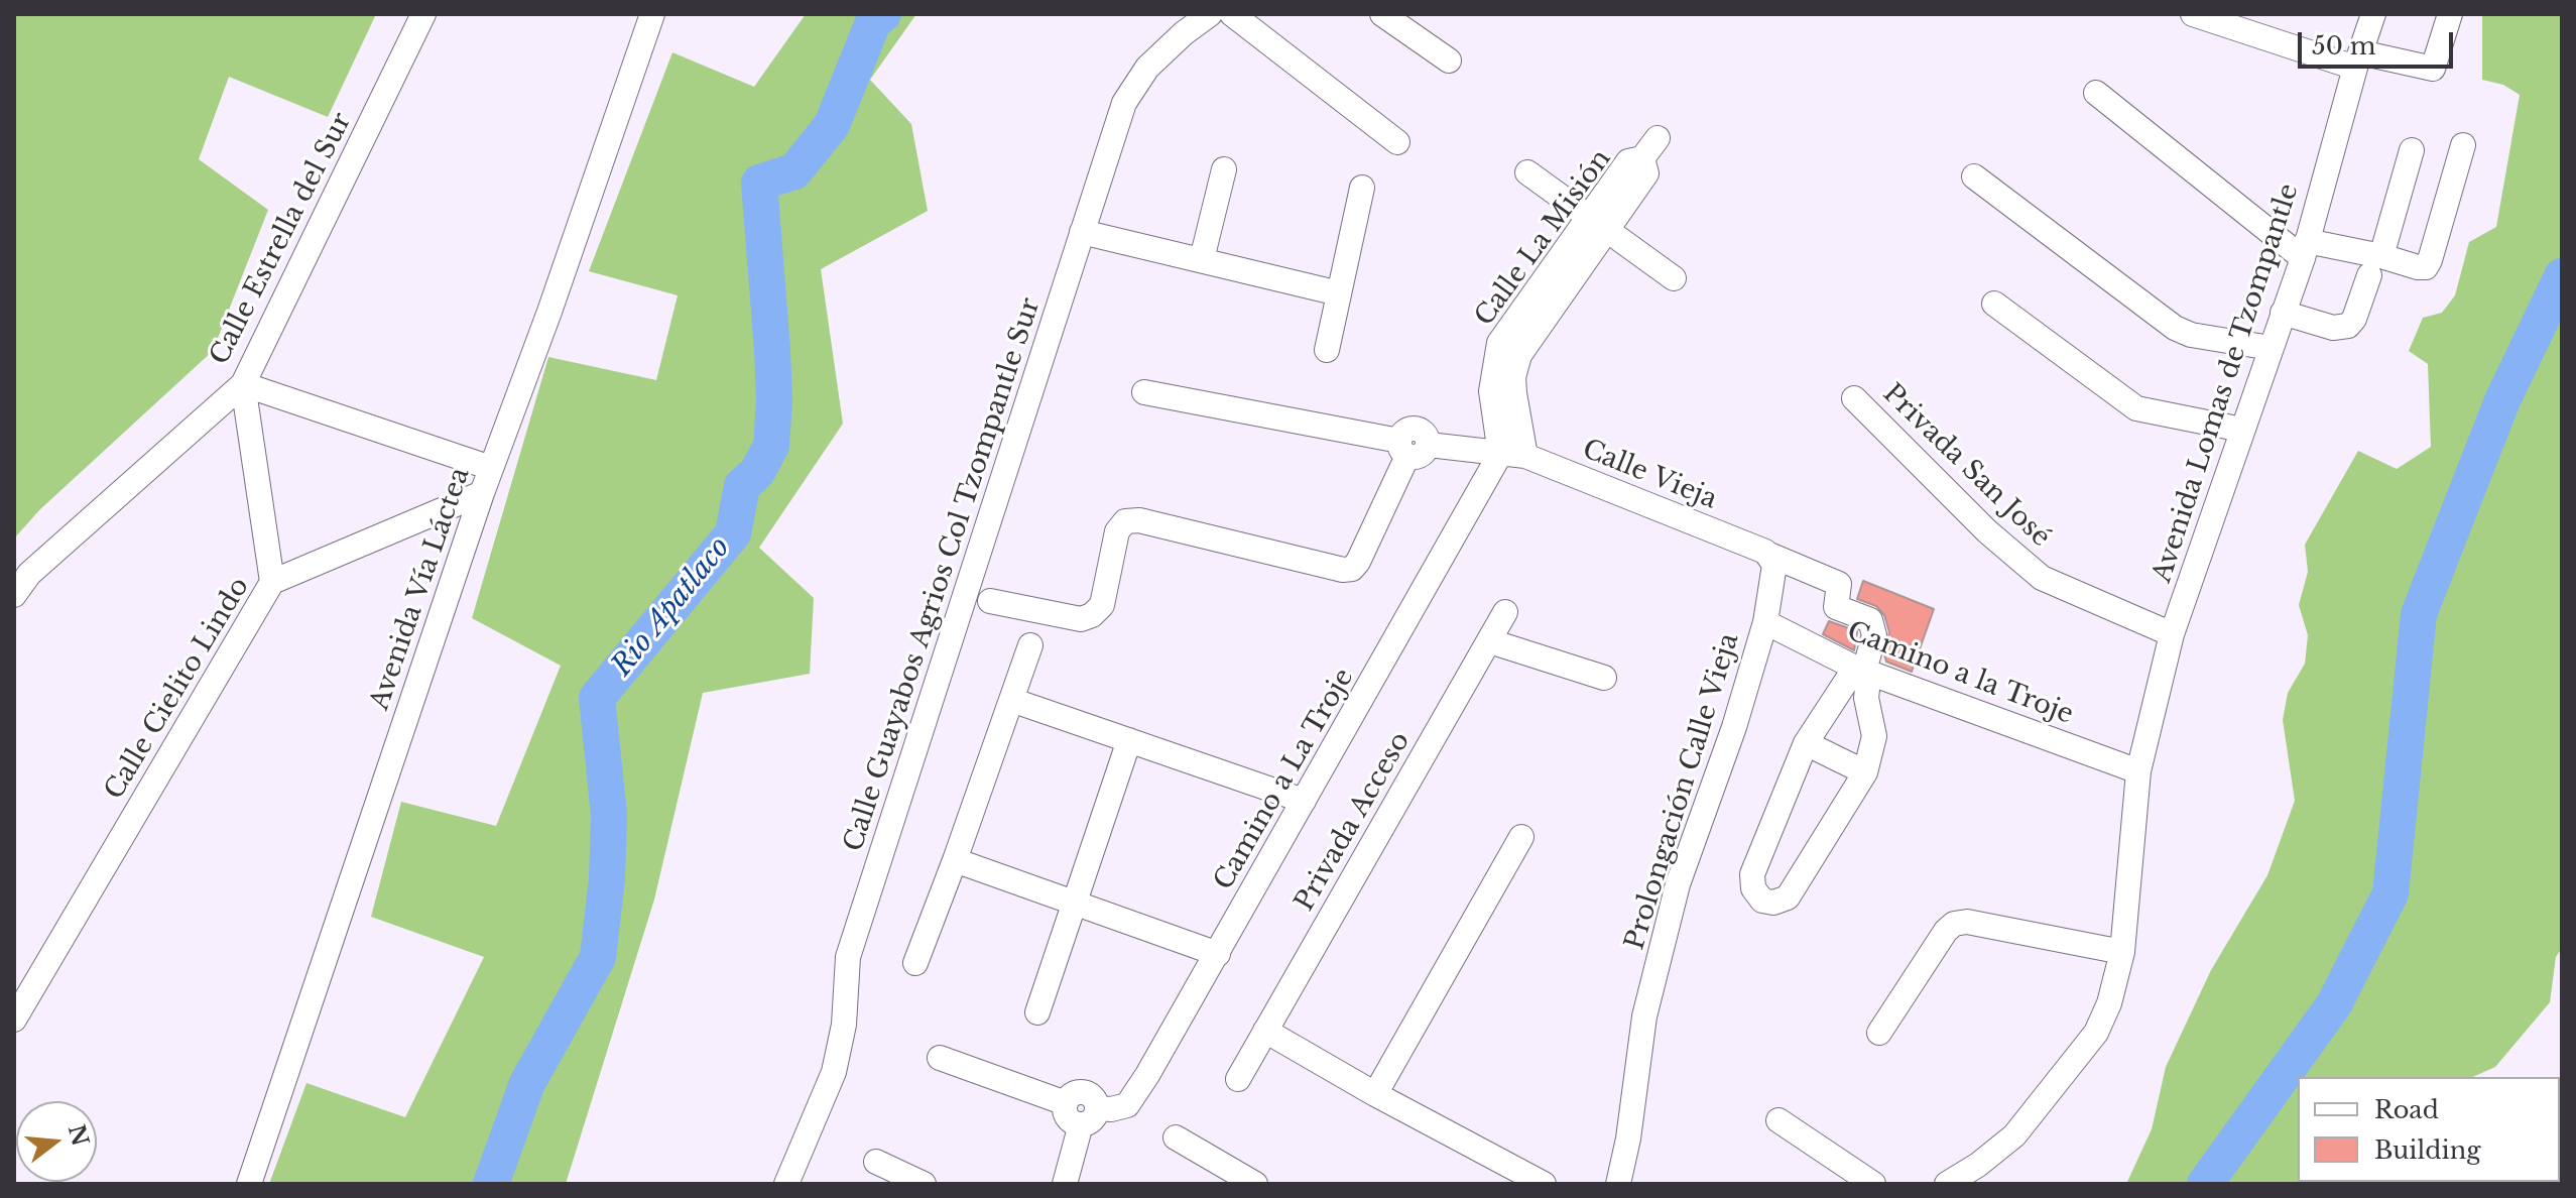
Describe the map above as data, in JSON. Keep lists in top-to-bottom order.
{
  "streets": {
    "street": [
      "Calle La Misión",
      "Calle Estrella del Sur",
      "Avenida Lomas de Tzompantle",
      "Privada San José",
      "Calle Vieja",
      "Calle Guayabos Agrios Col Tzompantle Sur",
      "Avenida Vía Láctea",
      "Camino a la Troje",
      "Calle Cielito Lindo",
      "Camino a La Troje",
      "Prolongación Calle Vieja",
      "Privada Acceso"
    ]
  },
  "crossings": [
    ["Calle La Misión", "Calle Vieja"],
    ["Calle La Misión", "Camino a La Troje"],
    ["Avenida Lomas de Tzompantle", "Privada San José"],
    ["Avenida Lomas de Tzompantle", "Camino a la Troje"],
    ["Calle Vieja", "Camino a la Troje"],
    ["Calle Vieja", "Camino a La Troje"],
    ["Calle Vieja", "Prolongación Calle Vieja"],
    ["Avenida Vía Láctea", "Calle Cielito Lindo"],
    ["Camino a la Troje", "Prolongación Calle Vieja"]
  ],
  "water": ["Rio Apatlaco"],
  "legend": ["Road", "Building"],
  "scale_bar": "50 m",
  "north": "right"
}
